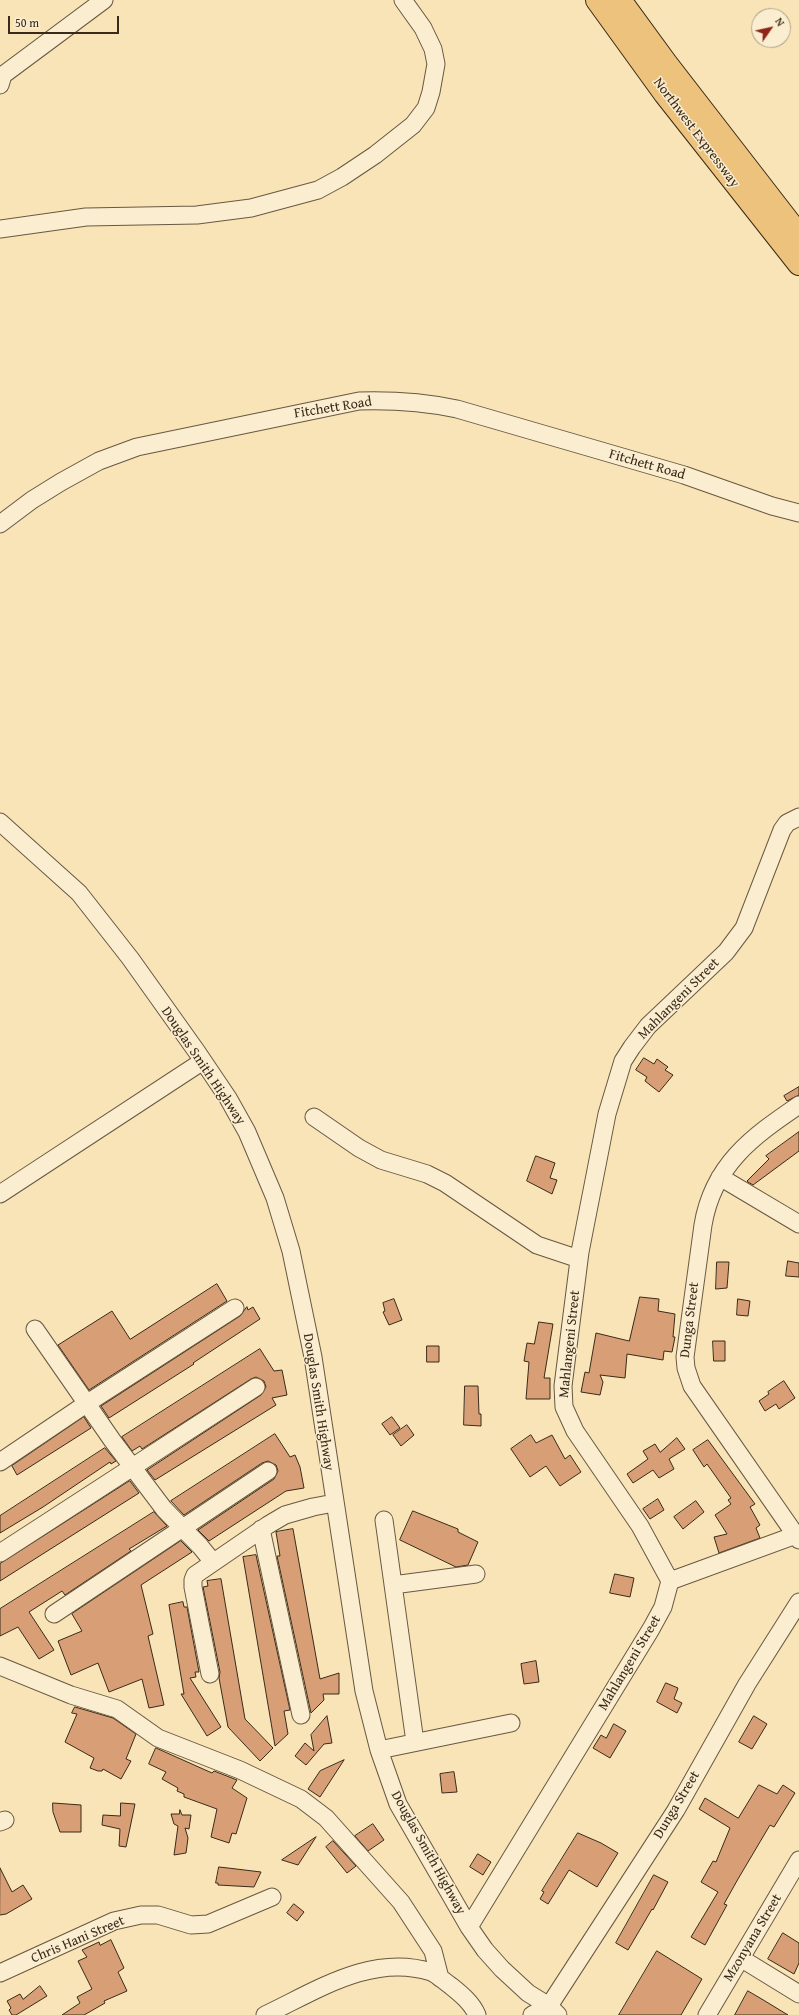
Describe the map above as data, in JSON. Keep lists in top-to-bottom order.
{
  "streets": {
    "main road": ["Northwest Expressway"],
    "street": [
      "Fitchett Road",
      "Mahlangeni Street",
      "Douglas Smith Highway",
      "Dunga Street",
      "Mzonyana Street",
      "Chris Hani Street"
    ]
  },
  "crossings": [
    ["Mahlangeni Street", "Douglas Smith Highway"],
    ["Douglas Smith Highway", "Dunga Street"]
  ],
  "scale_bar": "50 m",
  "north": "top right"
}
